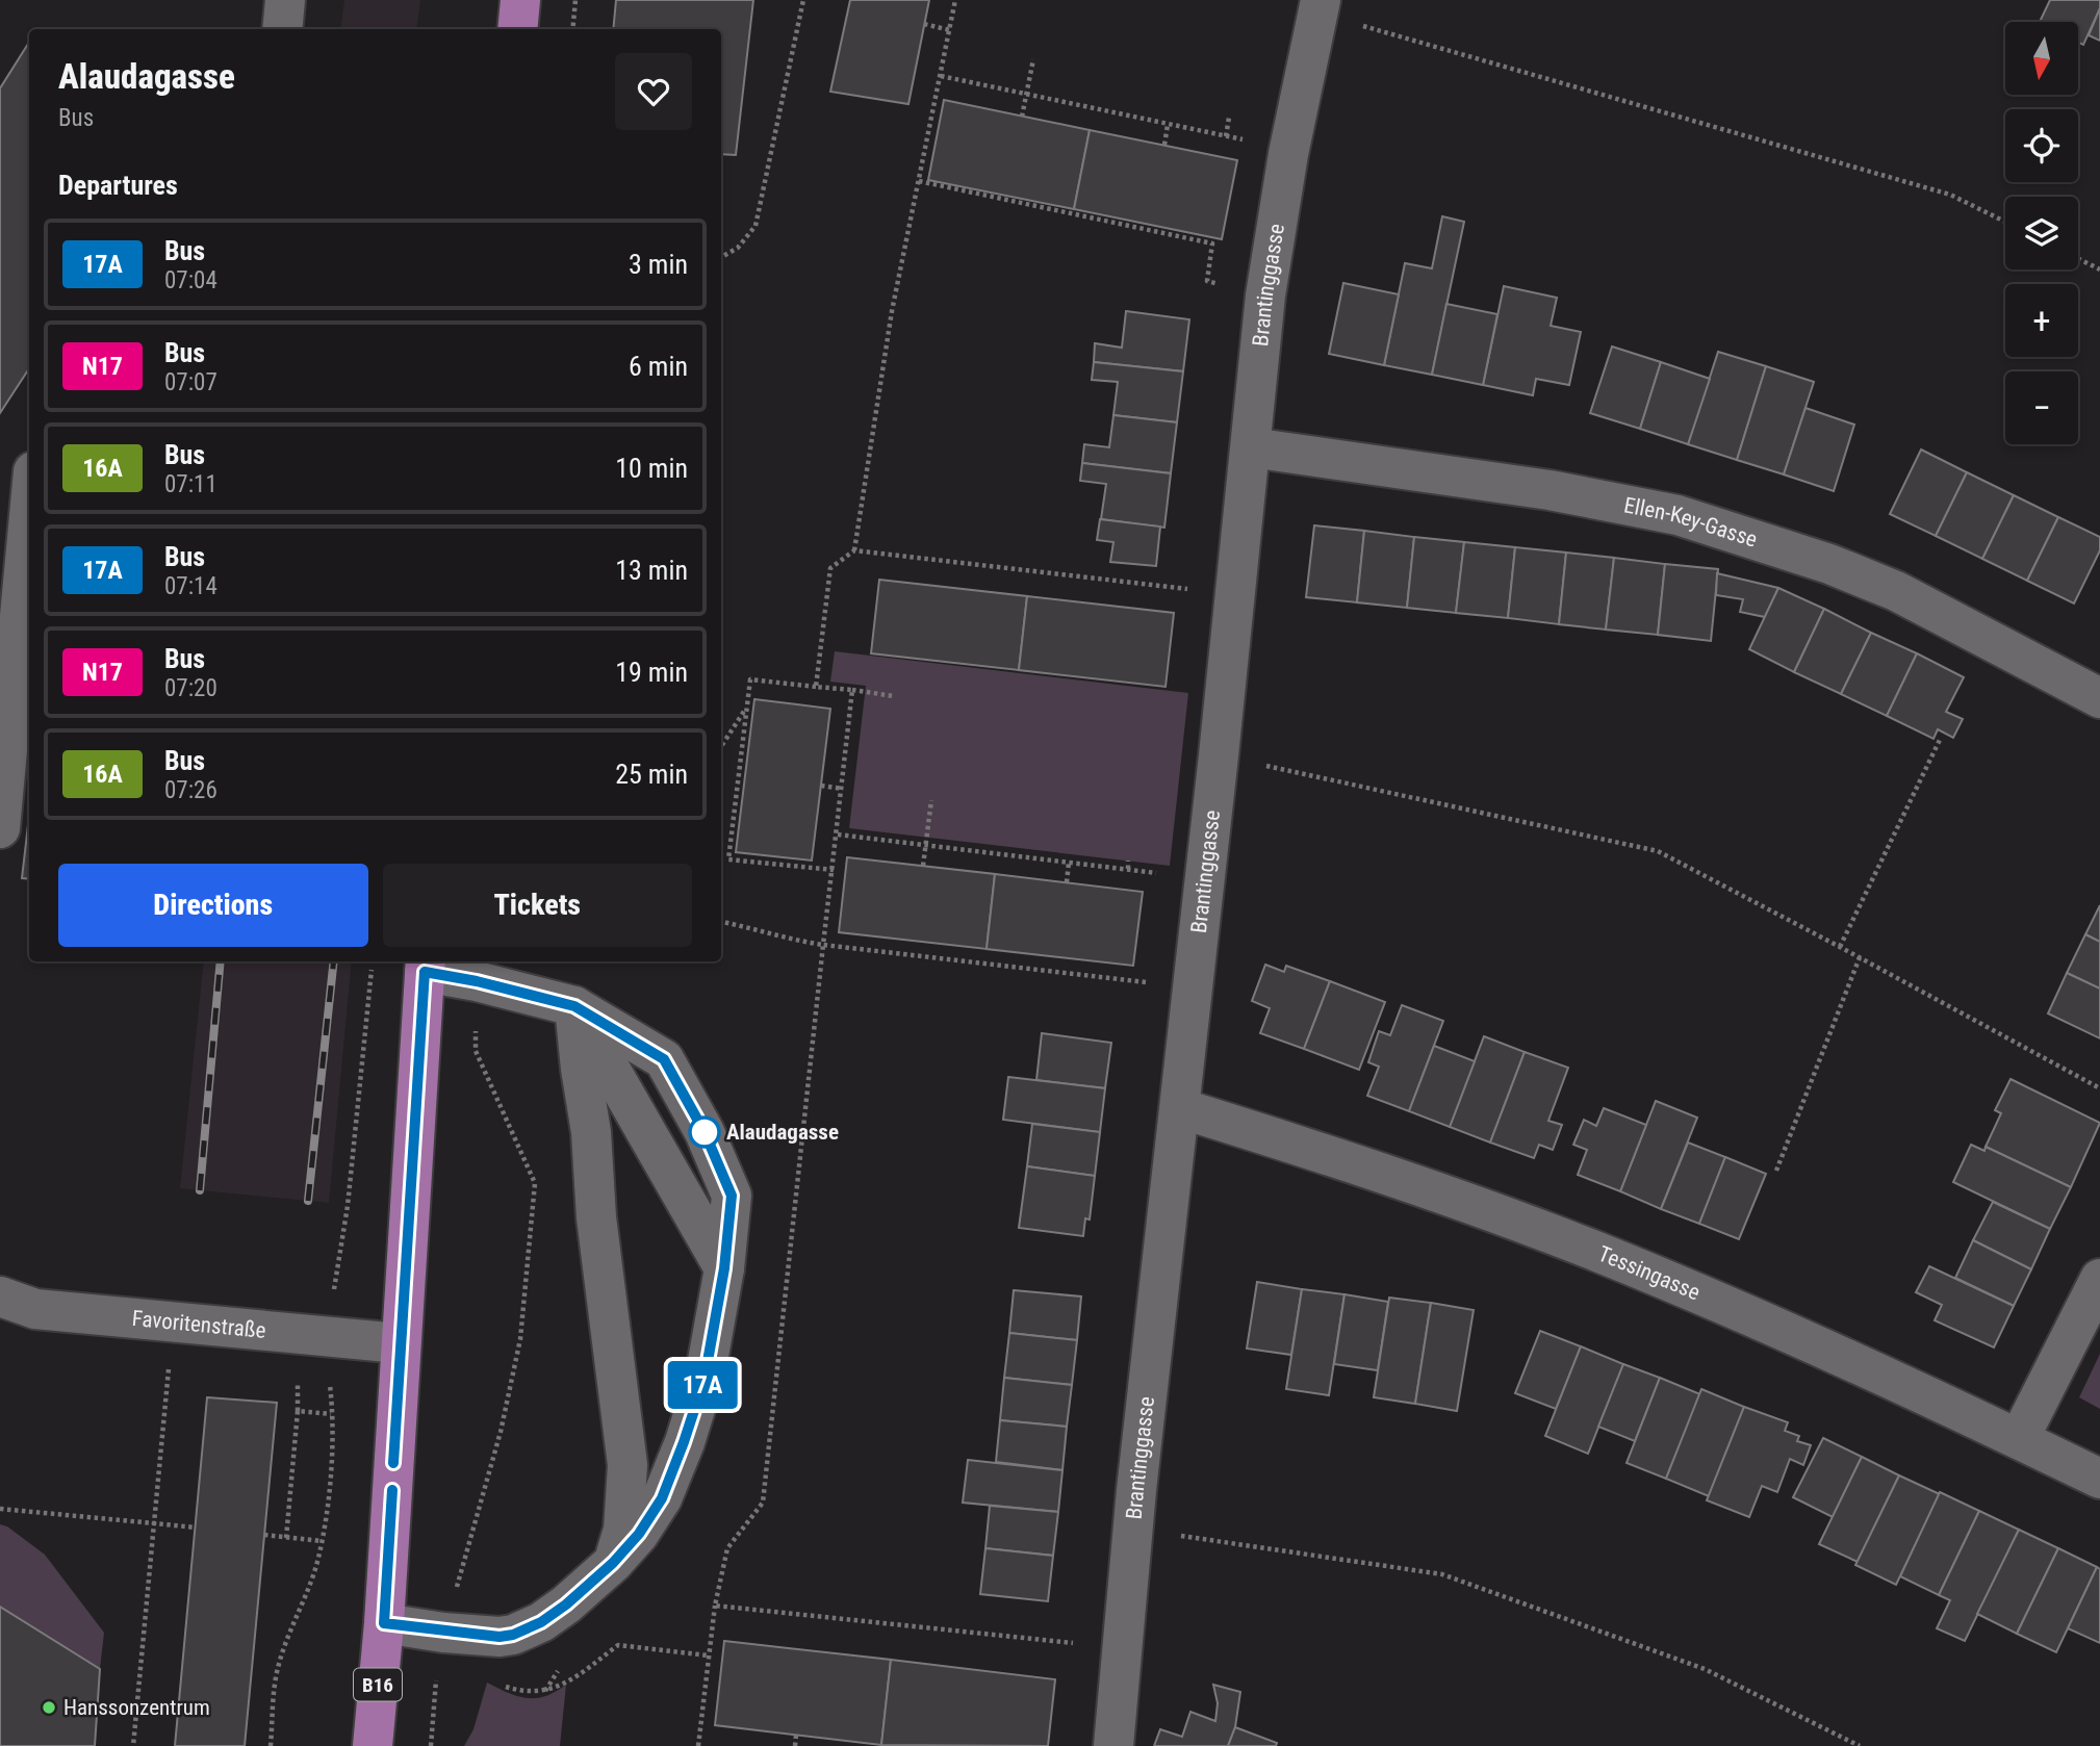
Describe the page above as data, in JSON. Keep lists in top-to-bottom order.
{
  "streets": {
    "main road": ["B16"],
    "street": [
      "Brantinggasse",
      "Ellen-Key-Gasse",
      "Tessingasse",
      "Favoritenstraße"
    ]
  },
  "crossings": [
    ["Brantinggasse", "Ellen-Key-Gasse"],
    ["Brantinggasse", "Tessingasse"],
    ["Favoritenstraße", "B16"]
  ],
  "places": ["Alaudagasse", "Hanssonzentrum"],
  "lines": ["bus line 17A"],
  "north": "bottom",
  "page": {
    "on_map": "17A",
    "map_buttons": ["+", "−"],
    "heading": [
      ["Alaudagasse", "Bus"],
      "Departures"
    ],
    "list": [
      {
        "mark": "17A",
        "name": "Bus",
        "note": "07:04",
        "value": "3 min"
      },
      {
        "mark": "N17",
        "name": "Bus",
        "note": "07:07",
        "value": "6 min"
      },
      {
        "mark": "16A",
        "name": "Bus",
        "note": "07:11",
        "value": "10 min"
      },
      {
        "mark": "17A",
        "name": "Bus",
        "note": "07:14",
        "value": "13 min"
      },
      {
        "mark": "N17",
        "name": "Bus",
        "note": "07:20",
        "value": "19 min"
      },
      {
        "mark": "16A",
        "name": "Bus",
        "note": "07:26",
        "value": "25 min"
      }
    ],
    "buttons": ["Directions", "Tickets"]
  }
}
